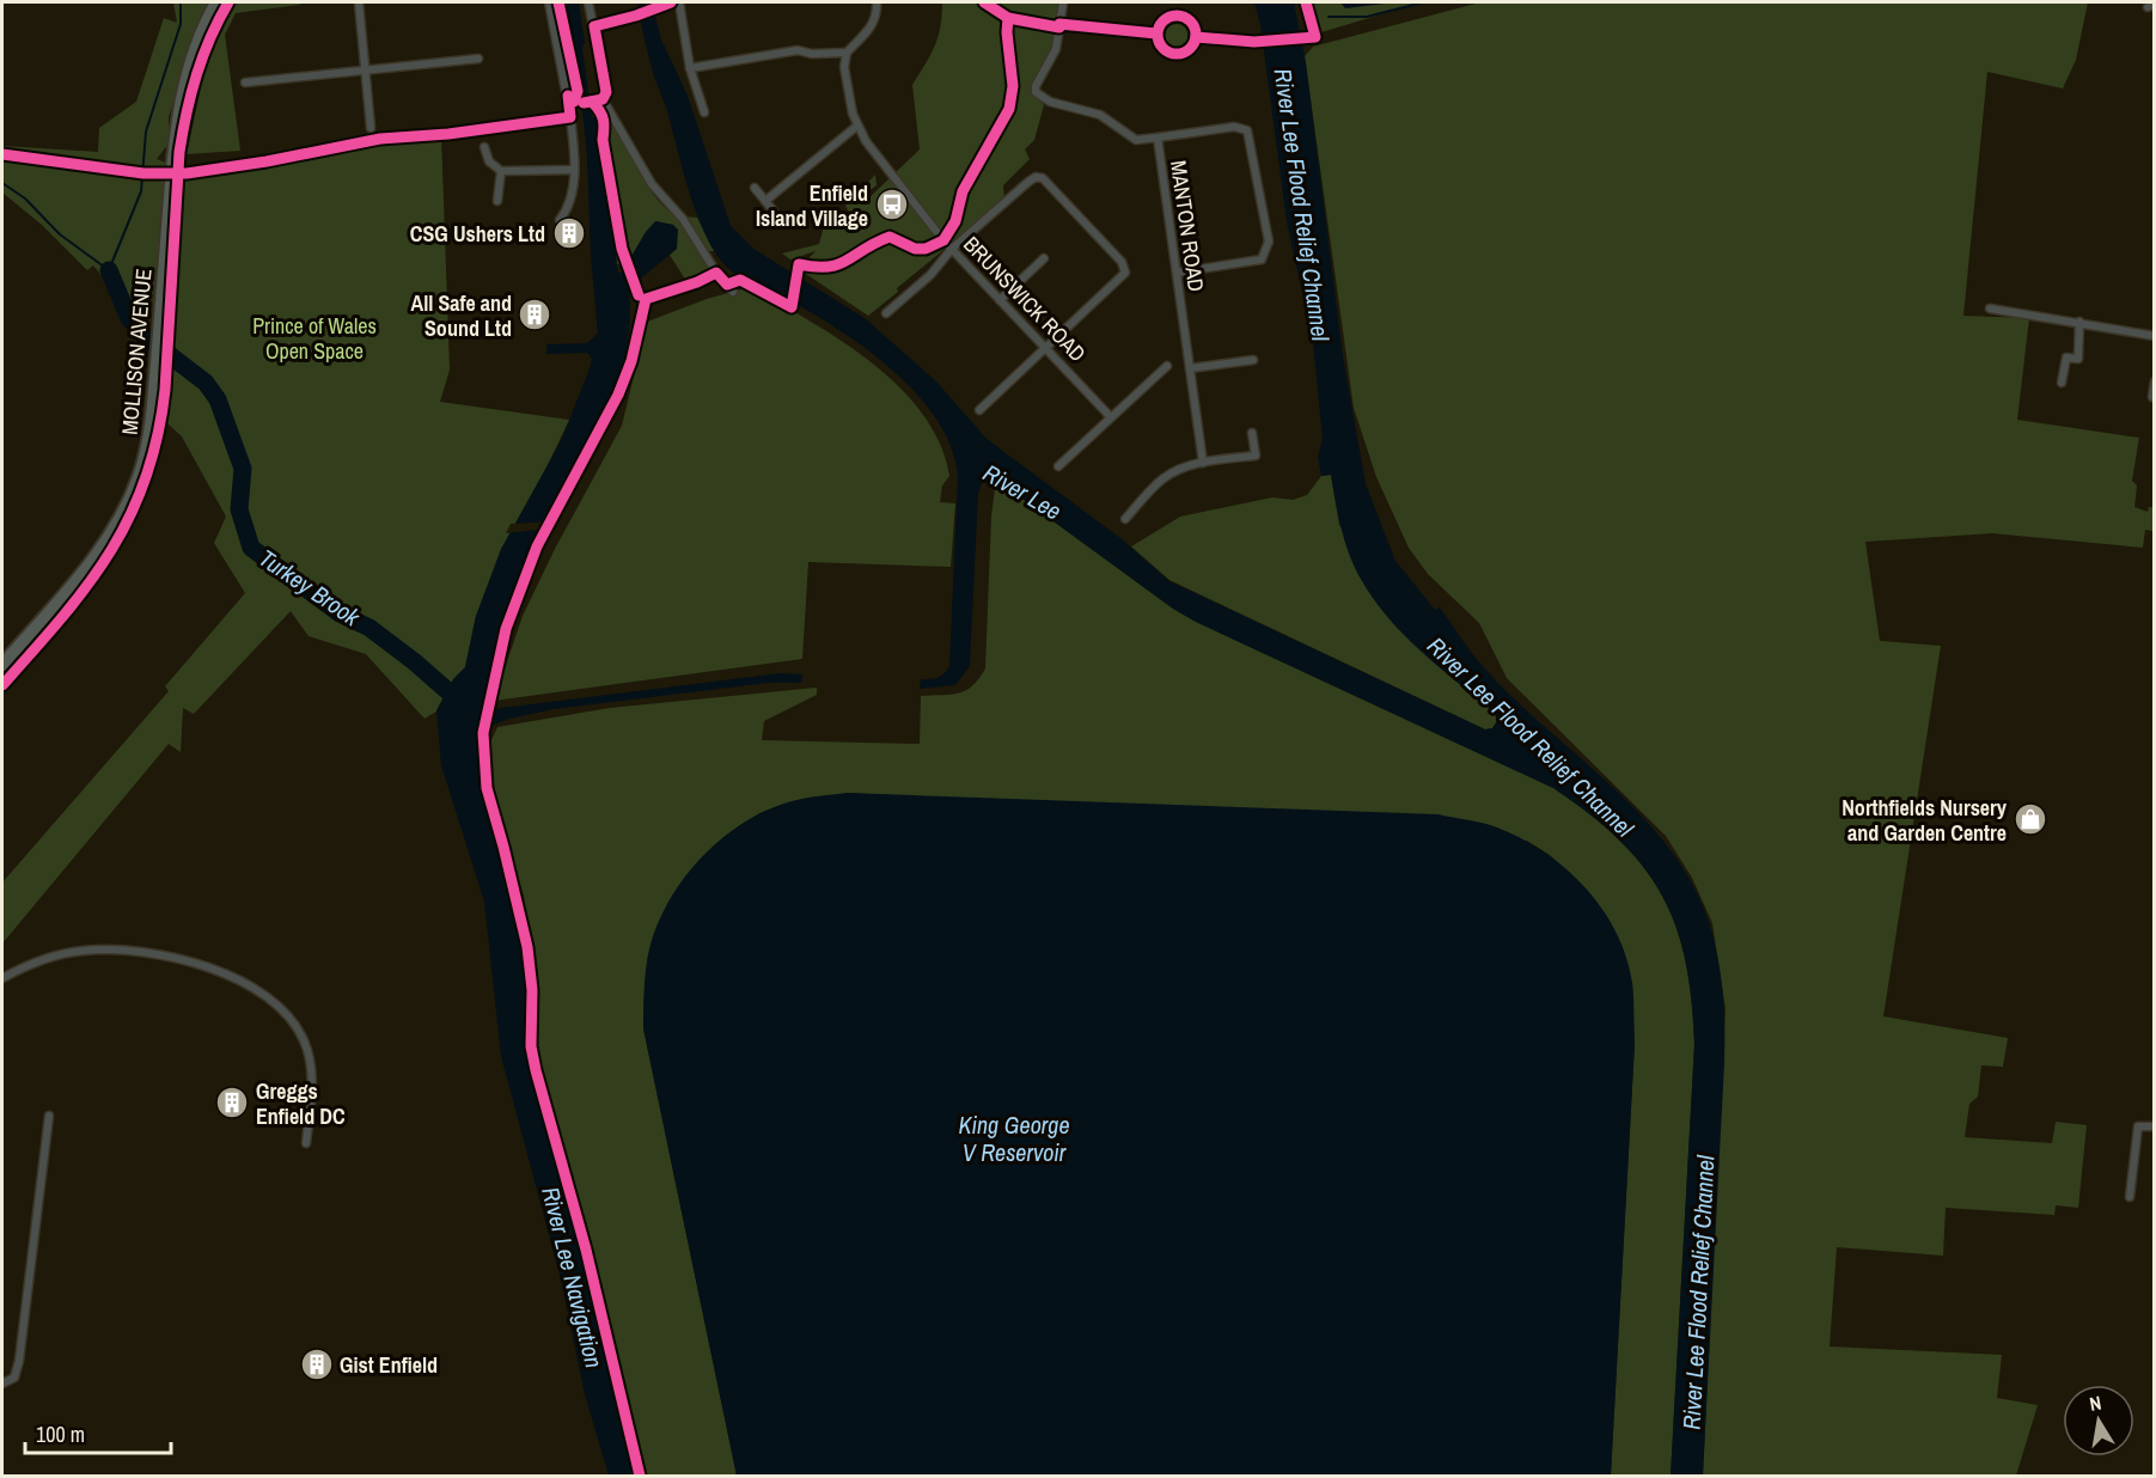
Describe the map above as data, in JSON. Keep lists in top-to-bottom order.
{
  "streets": {
    "main road": ["MOLLISON AVENUE"],
    "street": ["MANTON ROAD", "BRUNSWICK ROAD"]
  },
  "water": [
    "River Lee Flood Relief Channel",
    "River Lee",
    "Turkey Brook",
    "King George V Reservoir",
    "River Lee Navigation"
  ],
  "parks": ["Prince of Wales Open Space"],
  "places": {
    "bus stop": ["Enfield Island Village"],
    "building": [
      "CSG Ushers Ltd",
      "All Safe and Sound Ltd",
      "Greggs Enfield DC",
      "Gist Enfield"
    ],
    "shop": ["Northfields Nursery and Garden Centre"]
  },
  "scale_bar": "100 m",
  "north": "top"
}
